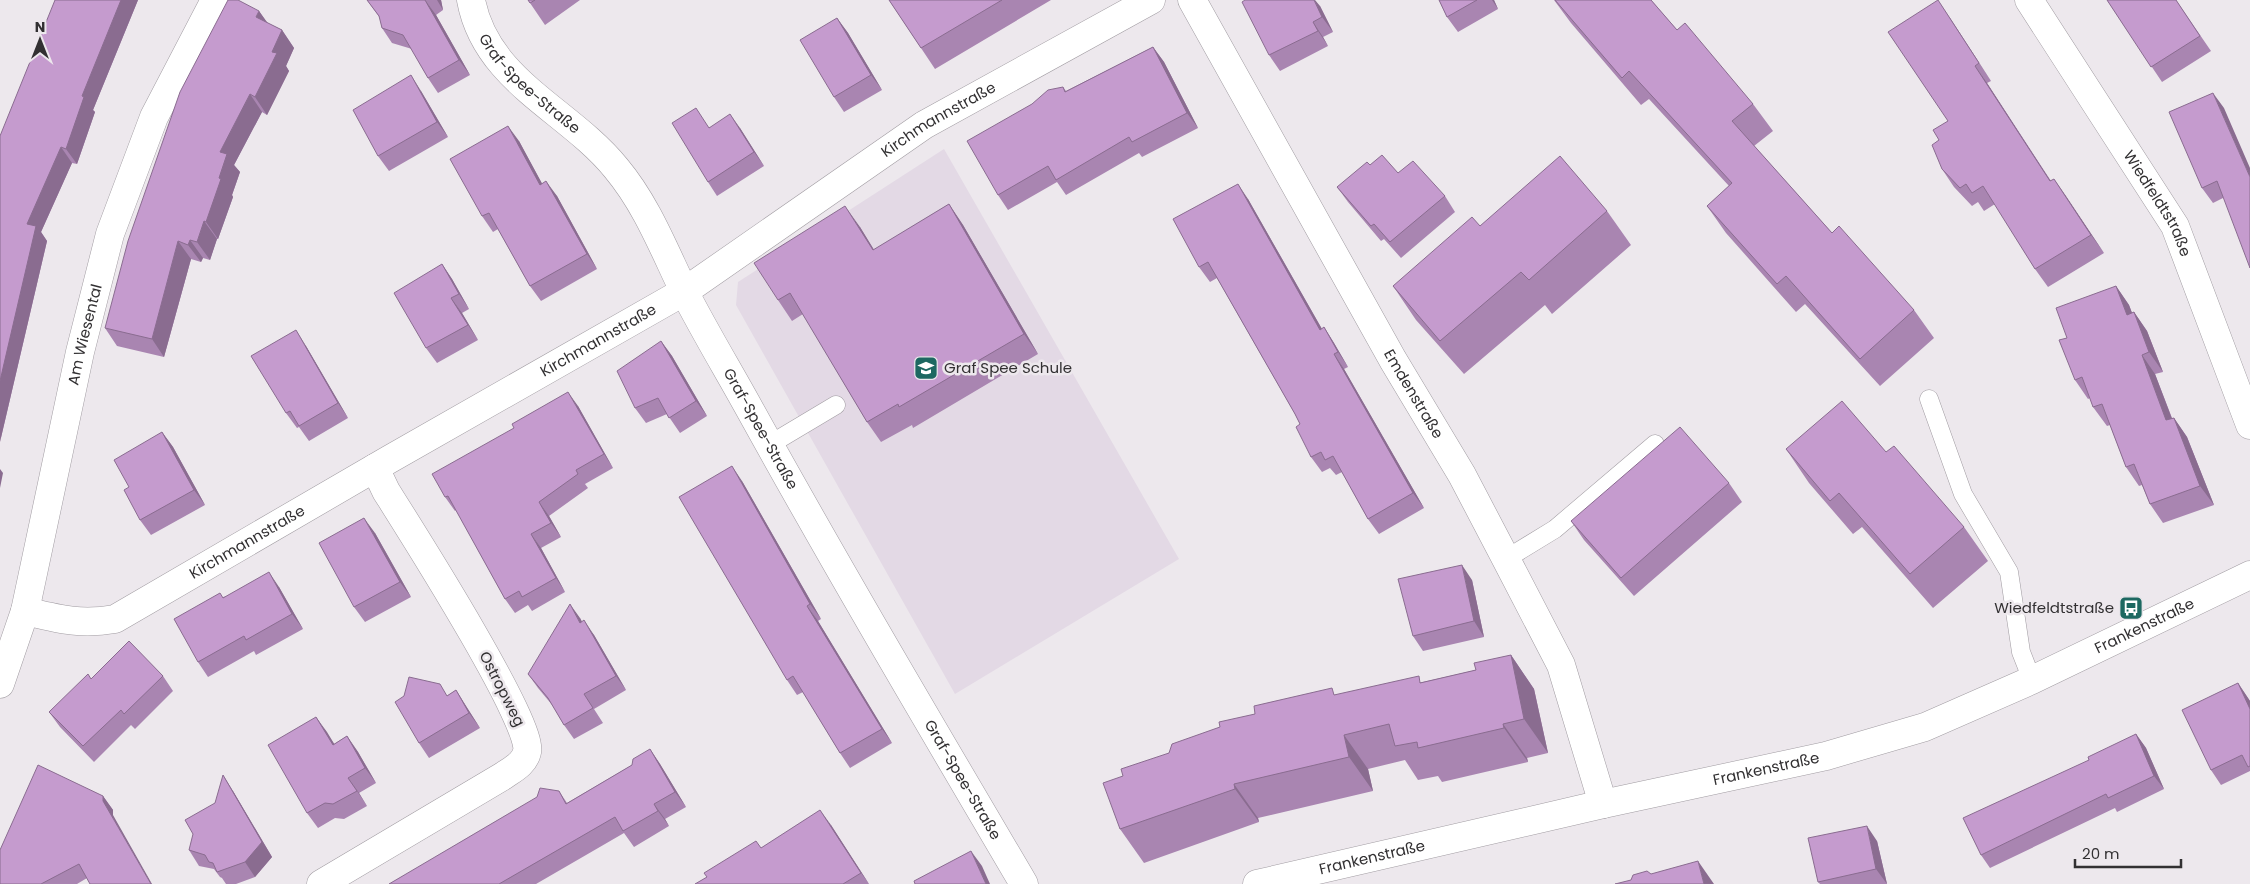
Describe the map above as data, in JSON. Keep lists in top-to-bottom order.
{
  "streets": {
    "street": [
      "Graf-Spee-Straße",
      "Kirchmannstraße",
      "Wiedfeldtstraße",
      "Am Wiesental",
      "Emdenstraße",
      "Frankenstraße",
      "Ostropweg"
    ]
  },
  "crossings": [
    ["Graf-Spee-Straße", "Kirchmannstraße"],
    ["Kirchmannstraße", "Am Wiesental"],
    ["Kirchmannstraße", "Ostropweg"],
    ["Emdenstraße", "Frankenstraße"]
  ],
  "places": {
    "school or university": ["Graf Spee Schule"],
    "bus stop": ["Wiedfeldtstraße"]
  },
  "scale_bar": "20 m",
  "north": "top"
}
